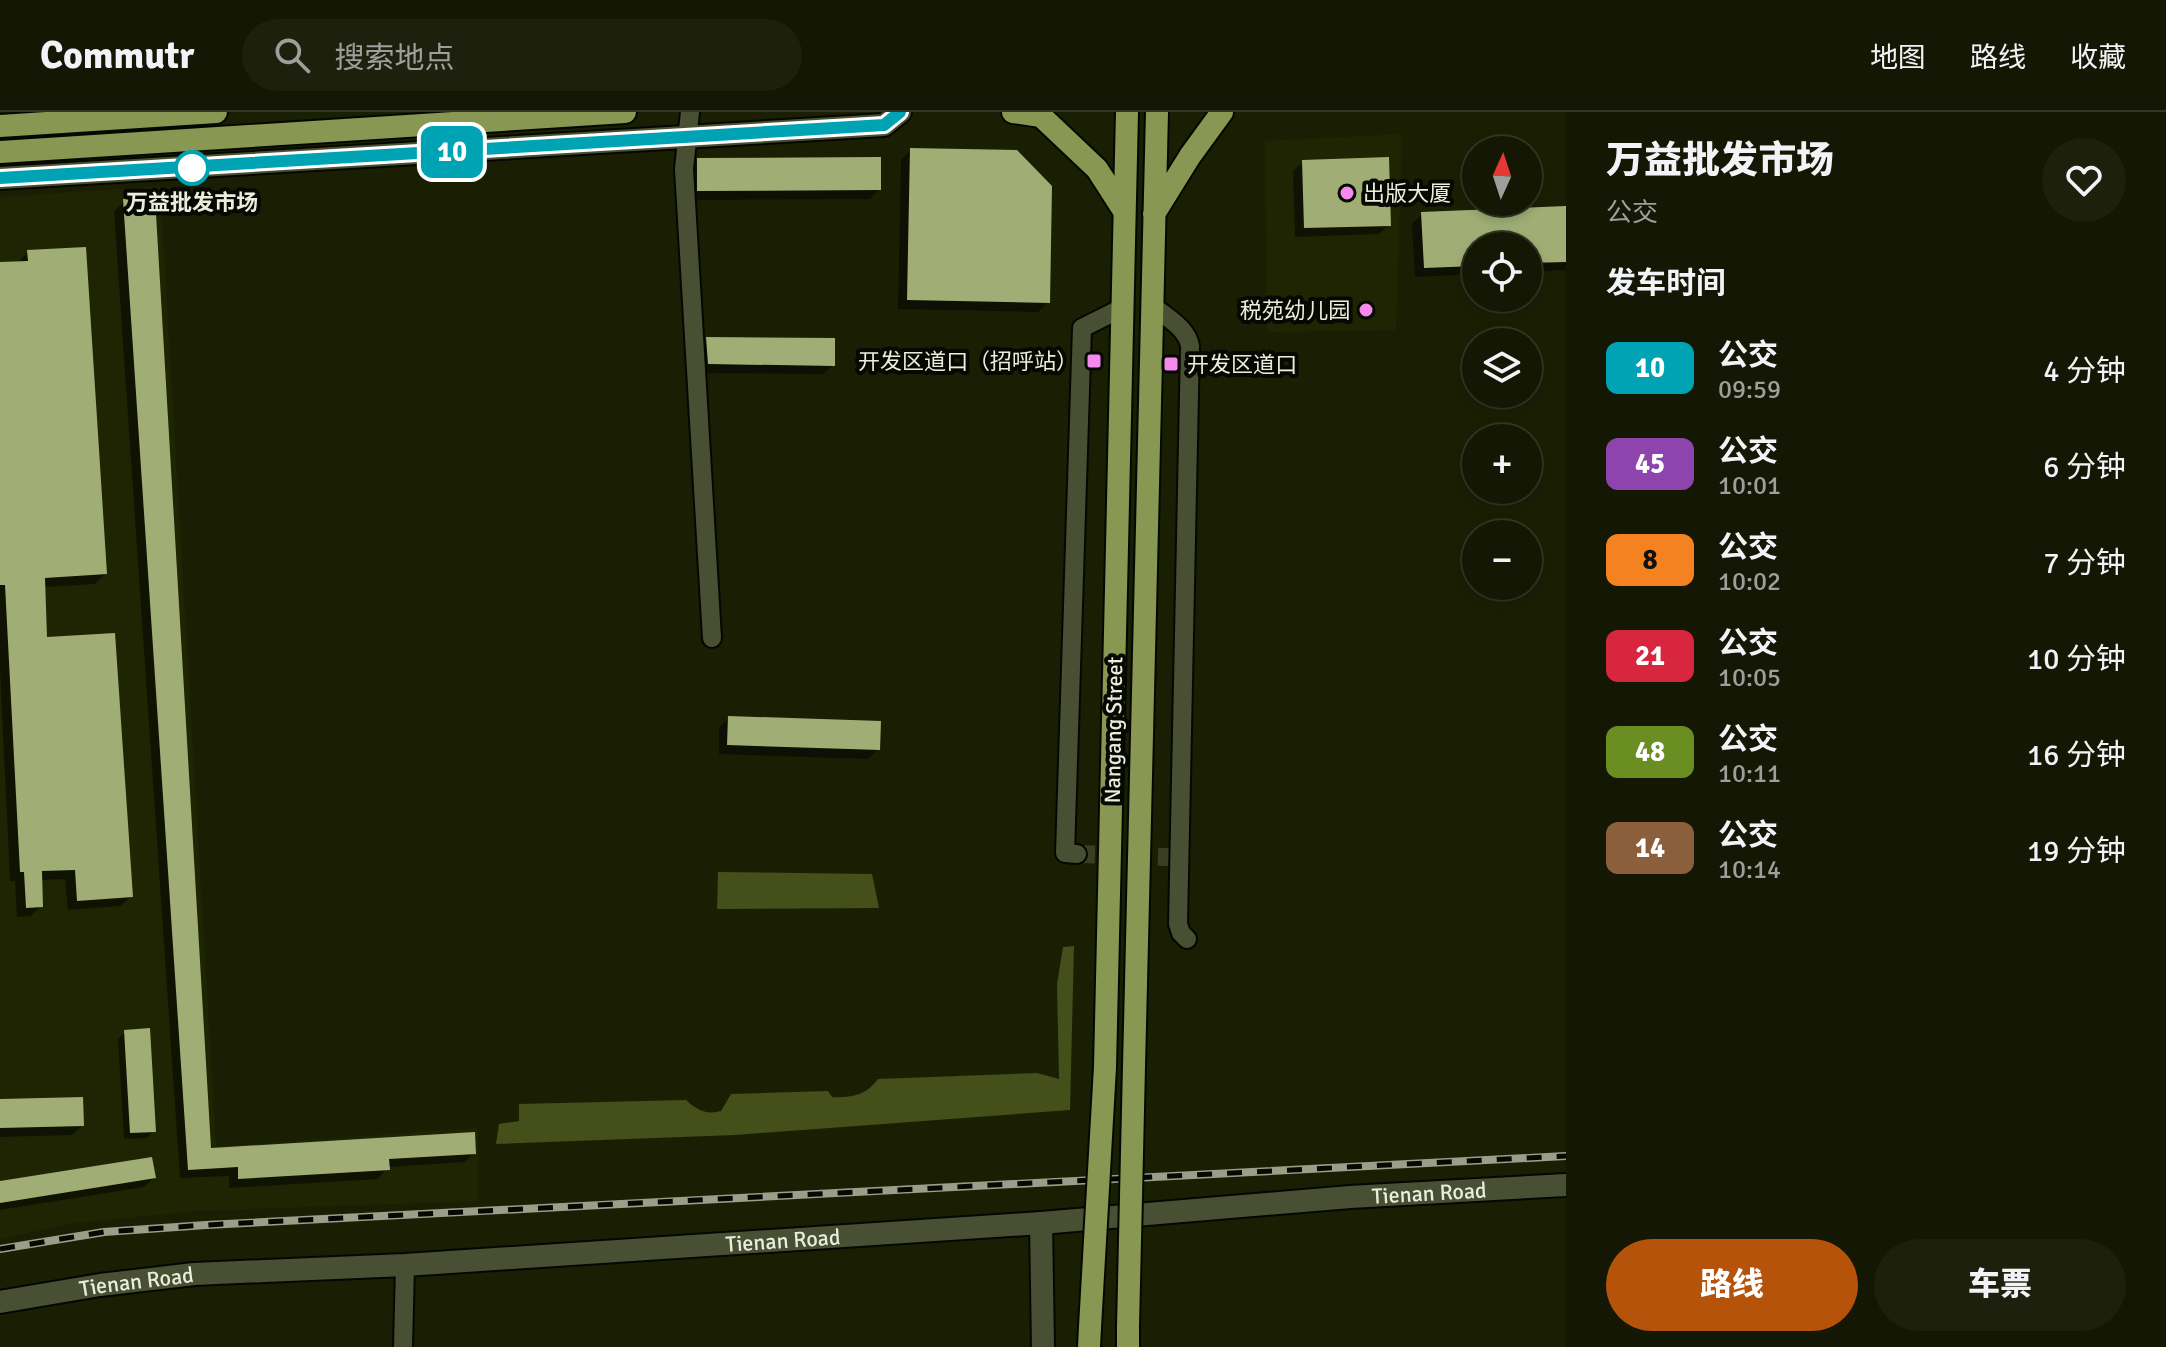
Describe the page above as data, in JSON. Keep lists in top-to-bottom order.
{
  "streets": {
    "main road": ["Nangang Street"],
    "street": ["Tienan Road"]
  },
  "places": {
    "other": ["万益批发市场", "出版大厦", "税苑幼儿园"],
    "transit": ["开发区道口（招呼站）", "开发区道口"]
  },
  "lines": ["bus line 10"],
  "north": "top",
  "page": {
    "header": "Commutr",
    "search": "搜索地点",
    "nav": ["地图", "路线", "收藏"],
    "on_map": "10",
    "heading": [
      ["万益批发市场", "公交"],
      "发车时间"
    ],
    "map_buttons": ["+", "−"],
    "list": [
      {
        "mark": "10",
        "name": "公交",
        "note": "09:59",
        "value": "4 分钟"
      },
      {
        "mark": "45",
        "name": "公交",
        "note": "10:01",
        "value": "6 分钟"
      },
      {
        "mark": "8",
        "name": "公交",
        "note": "10:02",
        "value": "7 分钟"
      },
      {
        "mark": "21",
        "name": "公交",
        "note": "10:05",
        "value": "10 分钟"
      },
      {
        "mark": "48",
        "name": "公交",
        "note": "10:11",
        "value": "16 分钟"
      },
      {
        "mark": "14",
        "name": "公交",
        "note": "10:14",
        "value": "19 分钟"
      }
    ],
    "buttons": ["路线", "车票"]
  }
}
